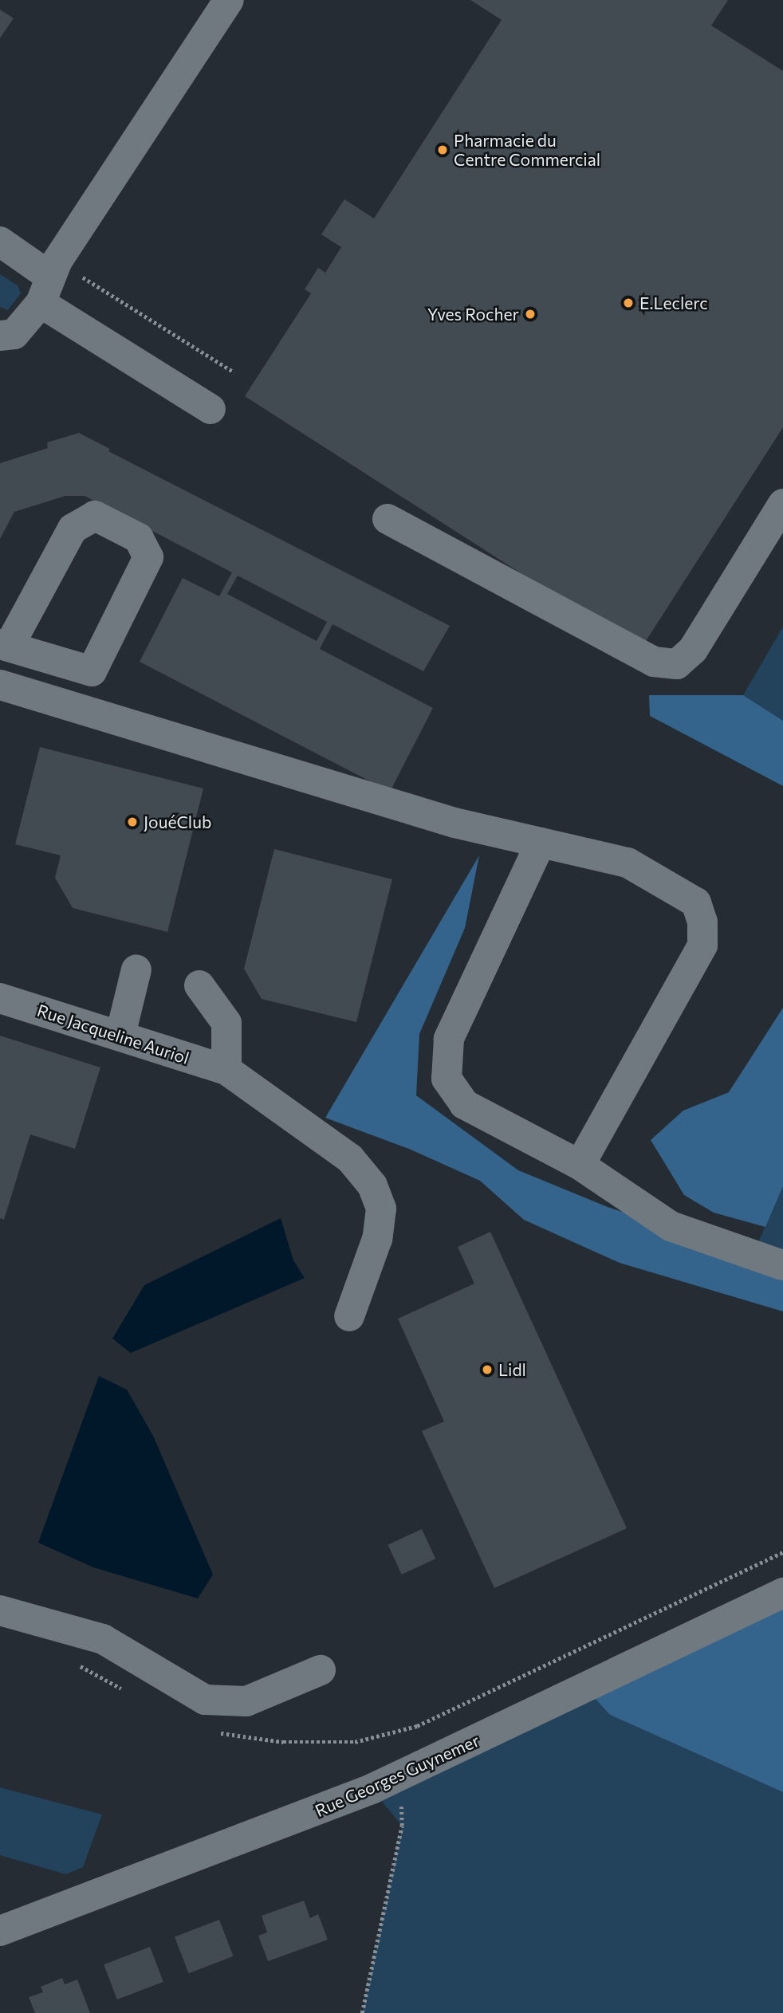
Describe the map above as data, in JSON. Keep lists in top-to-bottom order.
{
  "streets": {
    "street": ["Rue Jacqueline Auriol", "Rue Georges Guynemer"]
  },
  "places": [
    "Pharmacie du Centre Commercial",
    "E.Leclerc",
    "Yves Rocher",
    "JouéClub",
    "Lidl"
  ]
}
